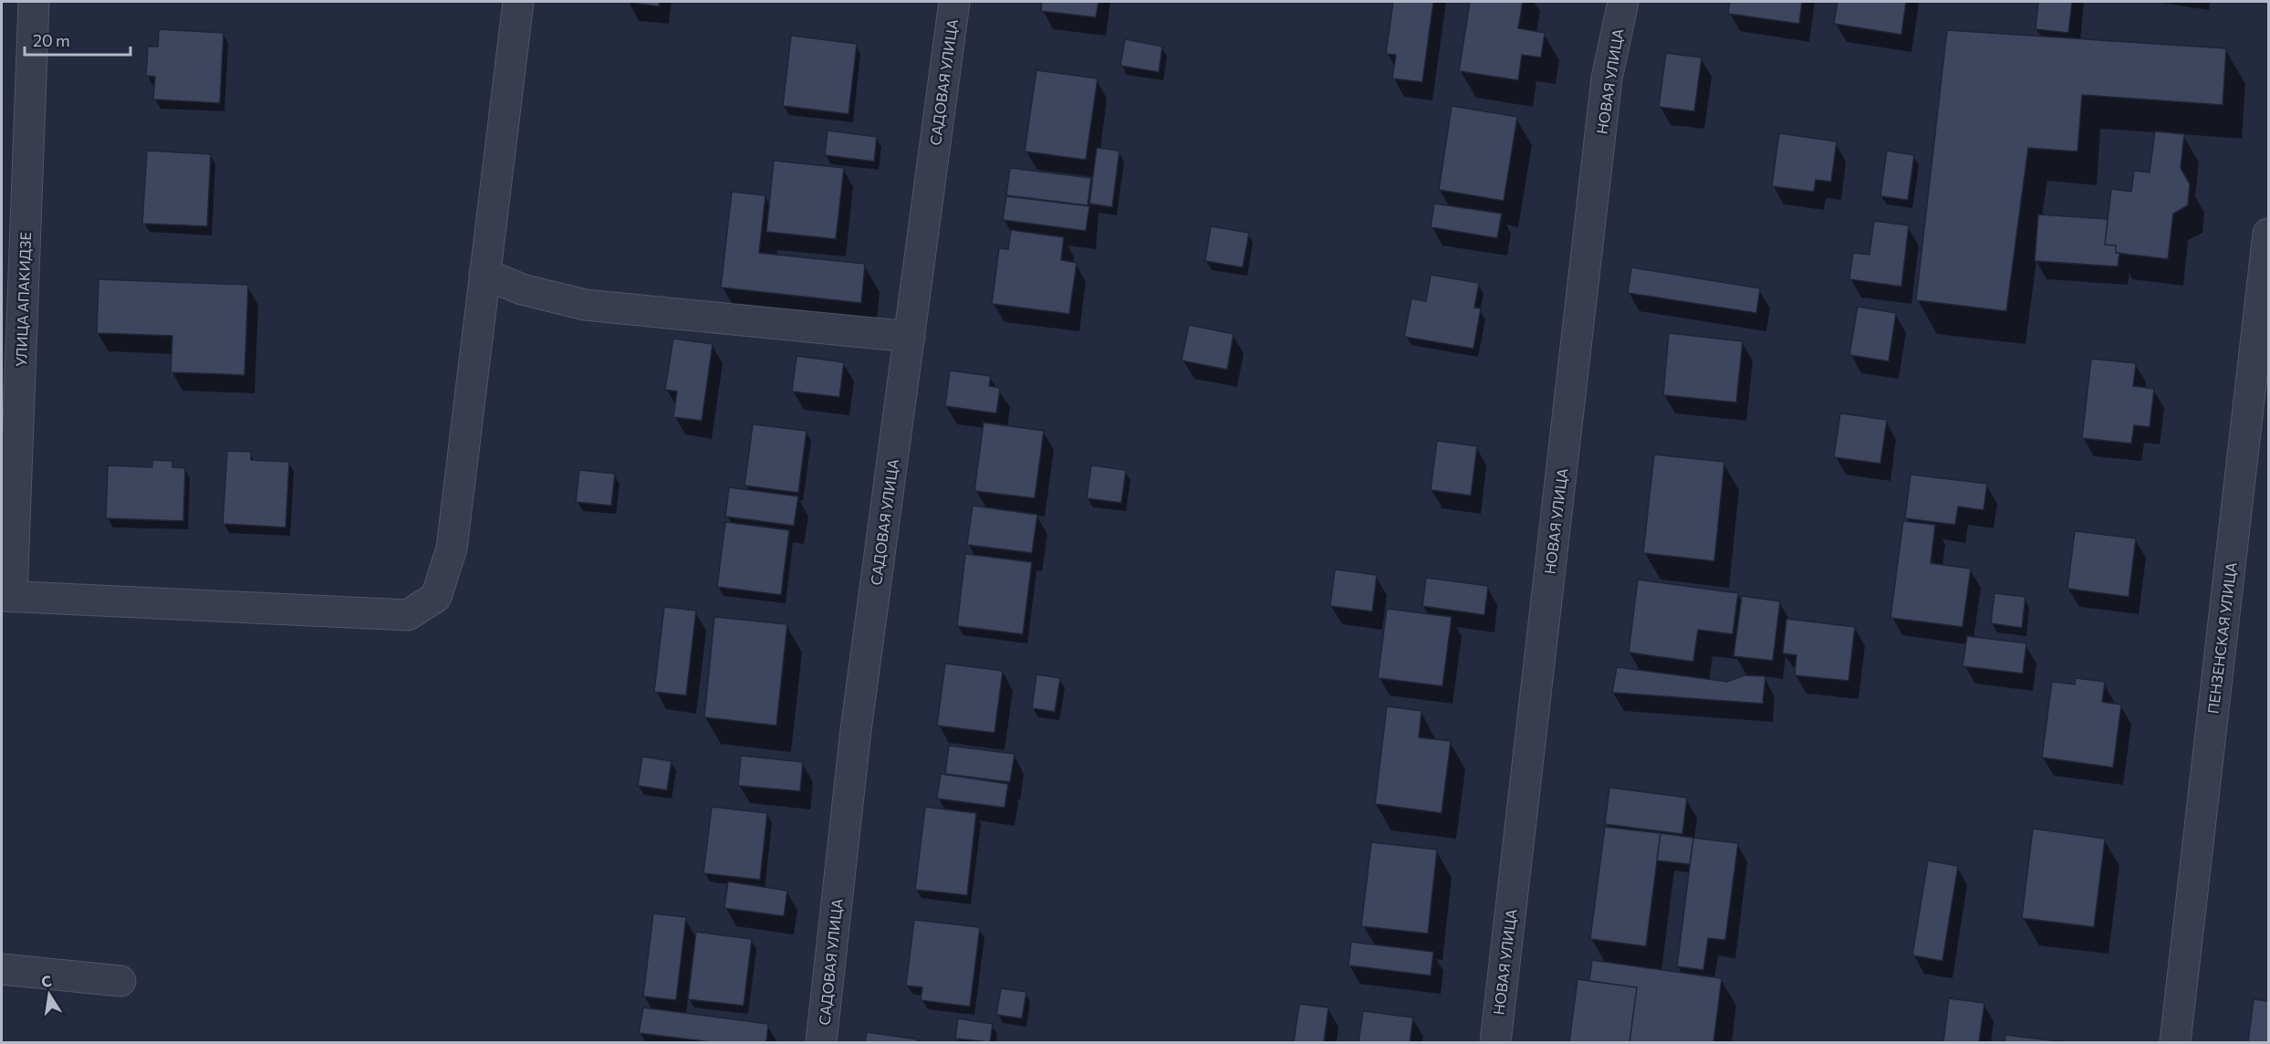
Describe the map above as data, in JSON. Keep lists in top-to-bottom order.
{
  "streets": {
    "street": [
      "НОВАЯ УЛИЦА",
      "САДОВАЯ УЛИЦА",
      "УЛИЦА АПАКИДЗЕ",
      "ПЕНЗЕНСКАЯ УЛИЦА"
    ]
  },
  "scale_bar": "20 m",
  "north": "top"
}
